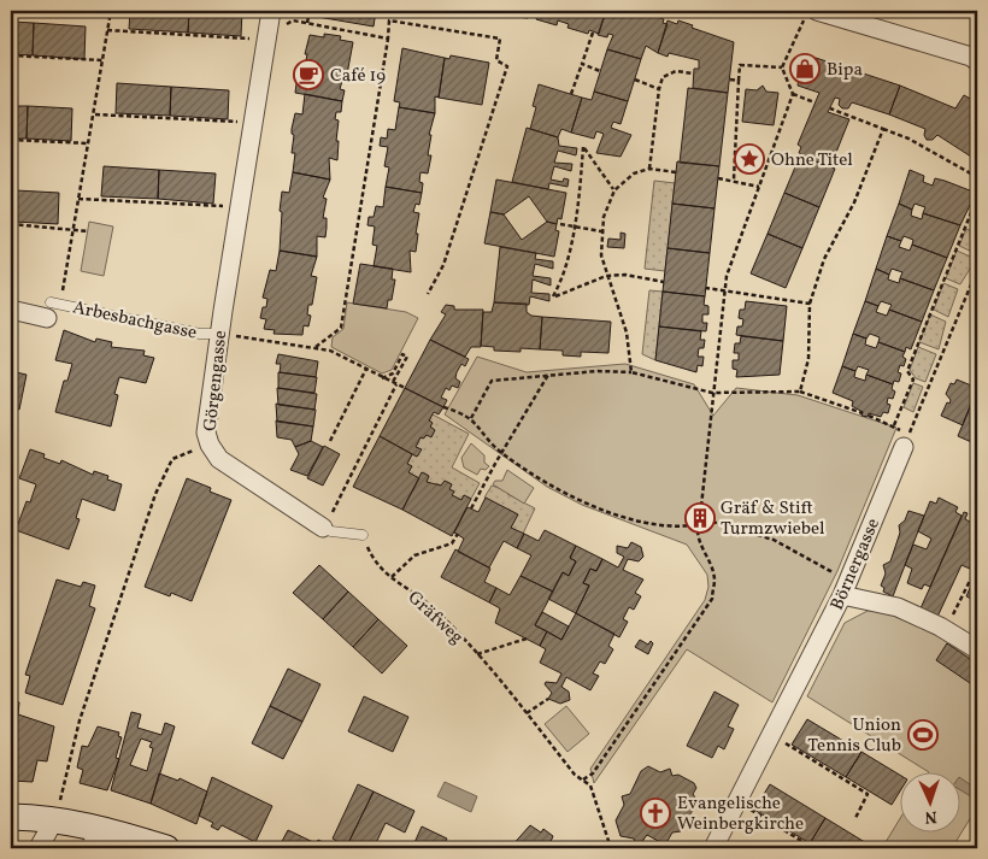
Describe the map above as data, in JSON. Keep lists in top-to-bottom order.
{
  "streets": {
    "street": ["Arbesbachgasse", "Görgengasse", "Börnergasse"],
    "path": ["Gräfweg"]
  },
  "crossings": [
    ["Arbesbachgasse", "Görgengasse"]
  ],
  "places": {
    "shop": ["Bipa"],
    "cafe": ["Café 19"],
    "place": ["Ohne Titel"],
    "building": ["Gräf & Stift Turmzwiebel"],
    "sports": ["Union Tennis Club"],
    "church": ["Evangelische Weinbergkirche"]
  },
  "north": "bottom"
}
